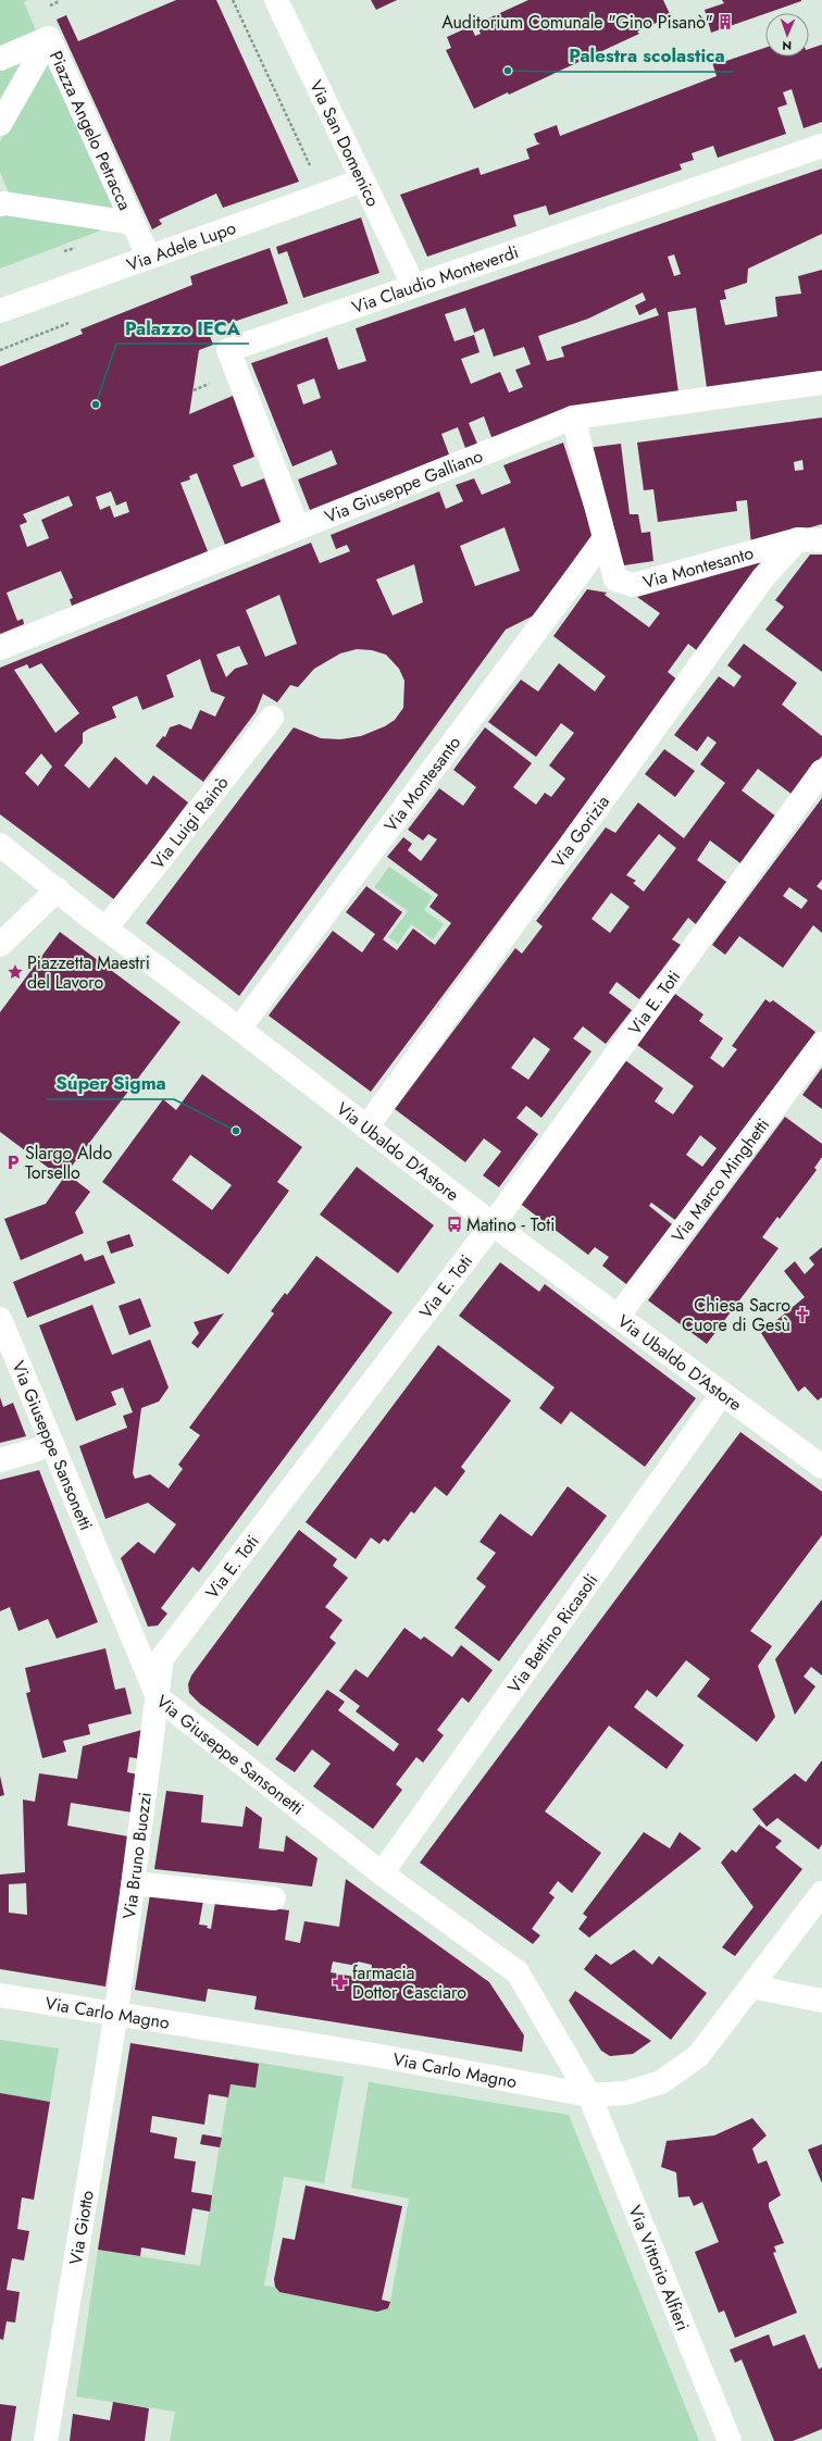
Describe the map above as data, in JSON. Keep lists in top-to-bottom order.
{
  "streets": {
    "street": [
      "Piazza Angelo Petracca",
      "Via San Domenico",
      "Via Adele Lupo",
      "Via Claudio Monteverdi",
      "Via Giuseppe Galliano",
      "Via Montesanto",
      "Via Luigi Rainò",
      "Via Gorizia",
      "Via E. Toti",
      "Via Ubaldo D'Astore",
      "Via Marco Minghetti",
      "Via Giuseppe Sansonetti",
      "Via Bettino Ricasoli",
      "Via Bruno Buozzi",
      "Via Carlo Magno",
      "Via Giotto",
      "Via Vittorio Alfieri"
    ]
  },
  "crossings": [
    ["Piazza Angelo Petracca", "Via Adele Lupo"],
    ["Via San Domenico", "Via Adele Lupo"],
    ["Via San Domenico", "Via Claudio Monteverdi"],
    ["Via Claudio Monteverdi", "Via Giuseppe Galliano"],
    ["Via Giuseppe Galliano", "Via Montesanto"],
    ["Via Montesanto", "Via Gorizia"],
    ["Via Montesanto", "Via Ubaldo D'Astore"],
    ["Via Luigi Rainò", "Via Ubaldo D'Astore"],
    ["Via Gorizia", "Via Ubaldo D'Astore"],
    ["Via E. Toti", "Via Ubaldo D'Astore"],
    ["Via E. Toti", "Via Giuseppe Sansonetti"],
    ["Via E. Toti", "Via Bruno Buozzi"],
    ["Via Ubaldo D'Astore", "Via Marco Minghetti"],
    ["Via Ubaldo D'Astore", "Via Bettino Ricasoli"],
    ["Via Giuseppe Sansonetti", "Via Bettino Ricasoli"],
    ["Via Giuseppe Sansonetti", "Via Bruno Buozzi"],
    ["Via Giuseppe Sansonetti", "Via Carlo Magno"],
    ["Via Giuseppe Sansonetti", "Via Vittorio Alfieri"],
    ["Via Bruno Buozzi", "Via Carlo Magno"],
    ["Via Bruno Buozzi", "Via Giotto"],
    ["Via Carlo Magno", "Via Giotto"],
    ["Via Carlo Magno", "Via Vittorio Alfieri"]
  ],
  "places": {
    "building": ["Auditorium Comunale \"Gino Pisanò\""],
    "other": ["Palestra scolastica", "Palazzo IECA", "Súper Sigma"],
    "place": ["Piazzetta Maestri del Lavoro"],
    "parking": ["Slargo Aldo Torsello"],
    "bus stop": ["Matino - Toti"],
    "church": ["Chiesa Sacro Cuore di Gesù"],
    "pharmacy": ["farmacia Dottor Casciaro"]
  },
  "north": "bottom"
}
